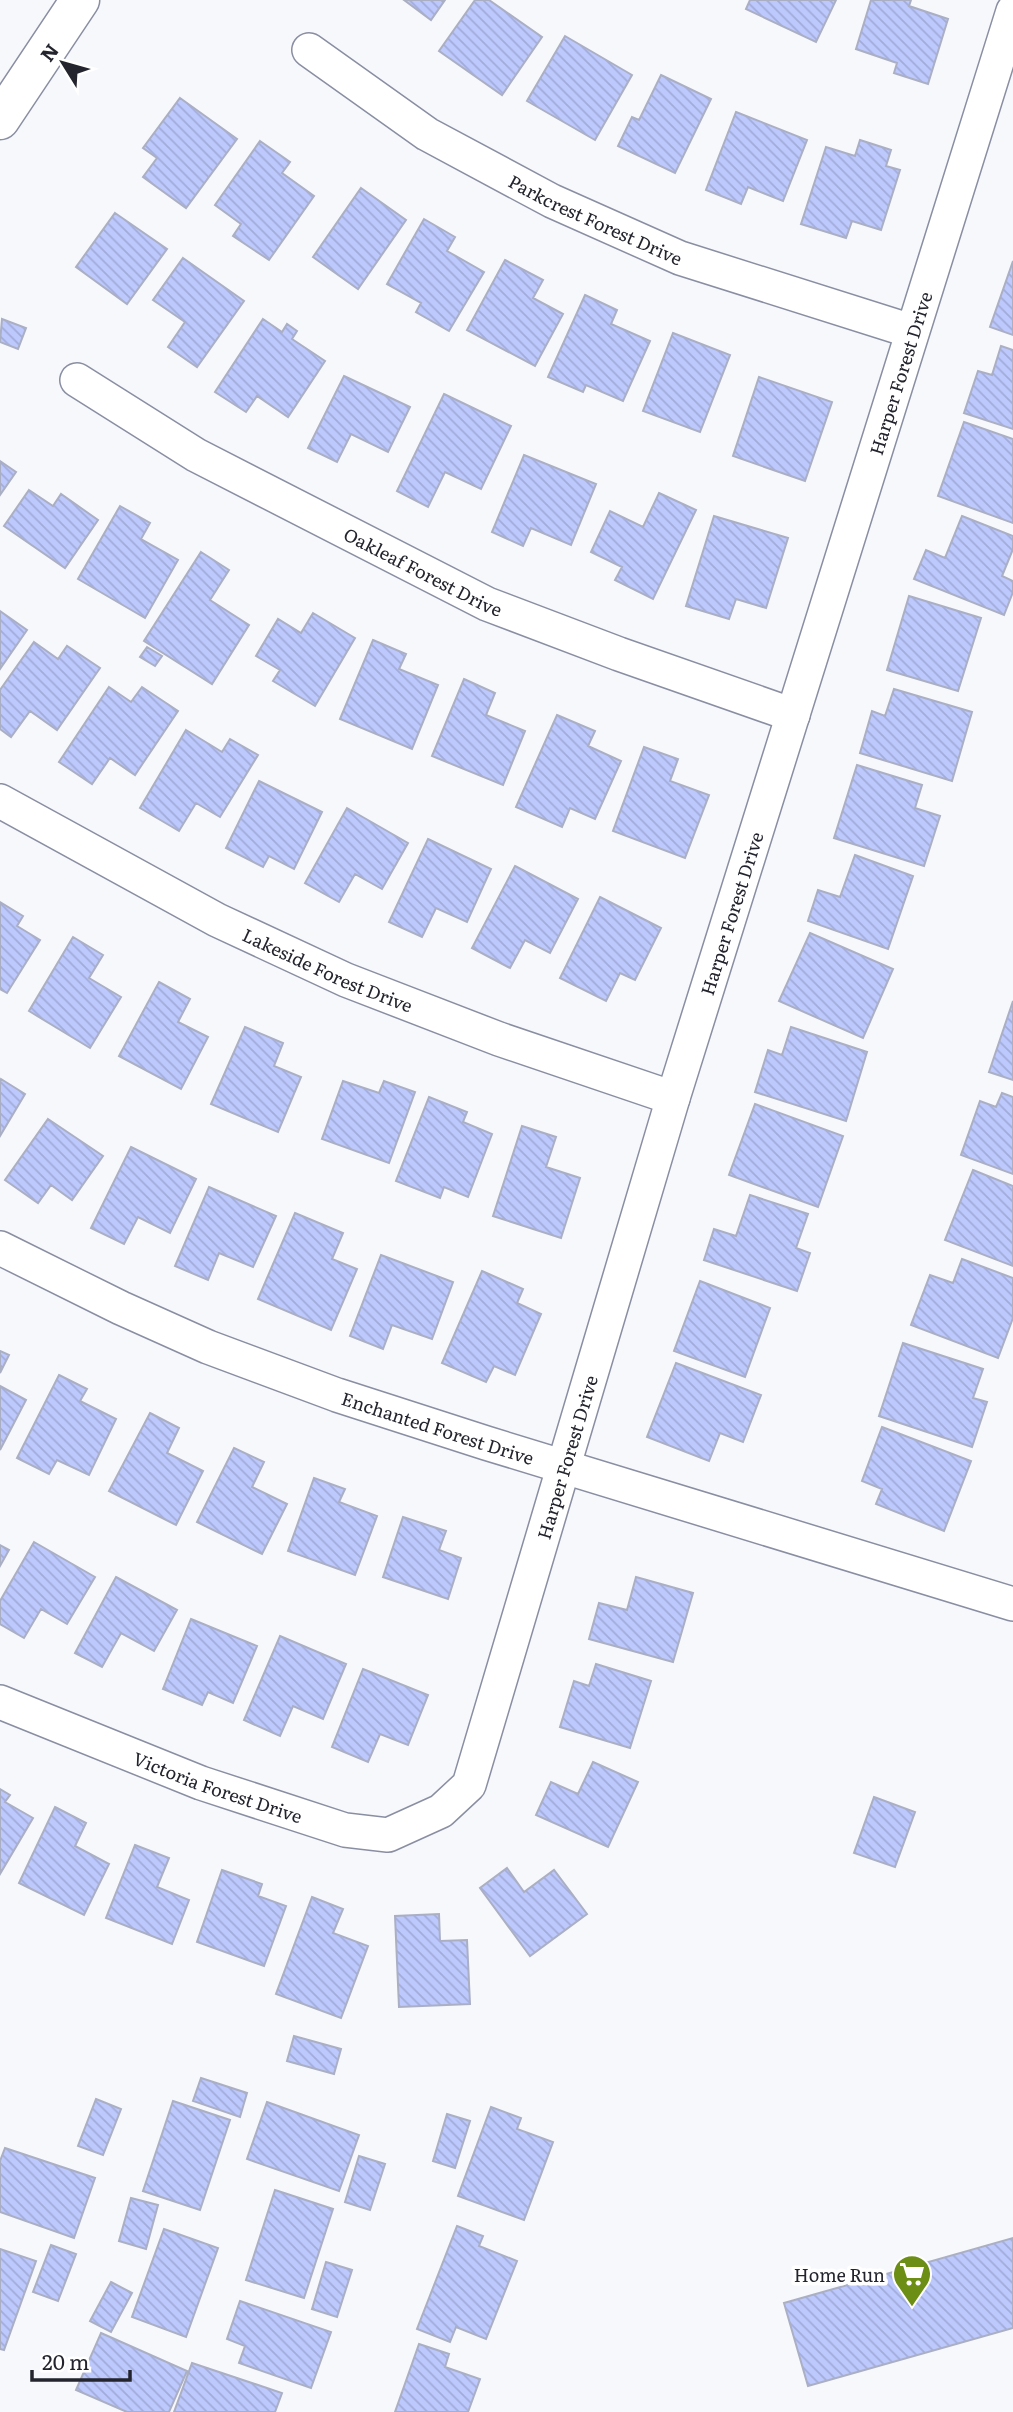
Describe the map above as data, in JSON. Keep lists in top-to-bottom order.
{
  "streets": {
    "street": [
      "Parkcrest Forest Drive",
      "Harper Forest Drive",
      "Oakleaf Forest Drive",
      "Lakeside Forest Drive",
      "Enchanted Forest Drive",
      "Victoria Forest Drive"
    ]
  },
  "crossings": [
    ["Parkcrest Forest Drive", "Harper Forest Drive"],
    ["Harper Forest Drive", "Oakleaf Forest Drive"],
    ["Harper Forest Drive", "Lakeside Forest Drive"],
    ["Harper Forest Drive", "Enchanted Forest Drive"],
    ["Harper Forest Drive", "Victoria Forest Drive"]
  ],
  "places": {
    "supermarket": ["Home Run"]
  },
  "scale_bar": "20 m",
  "north": "top left"
}
